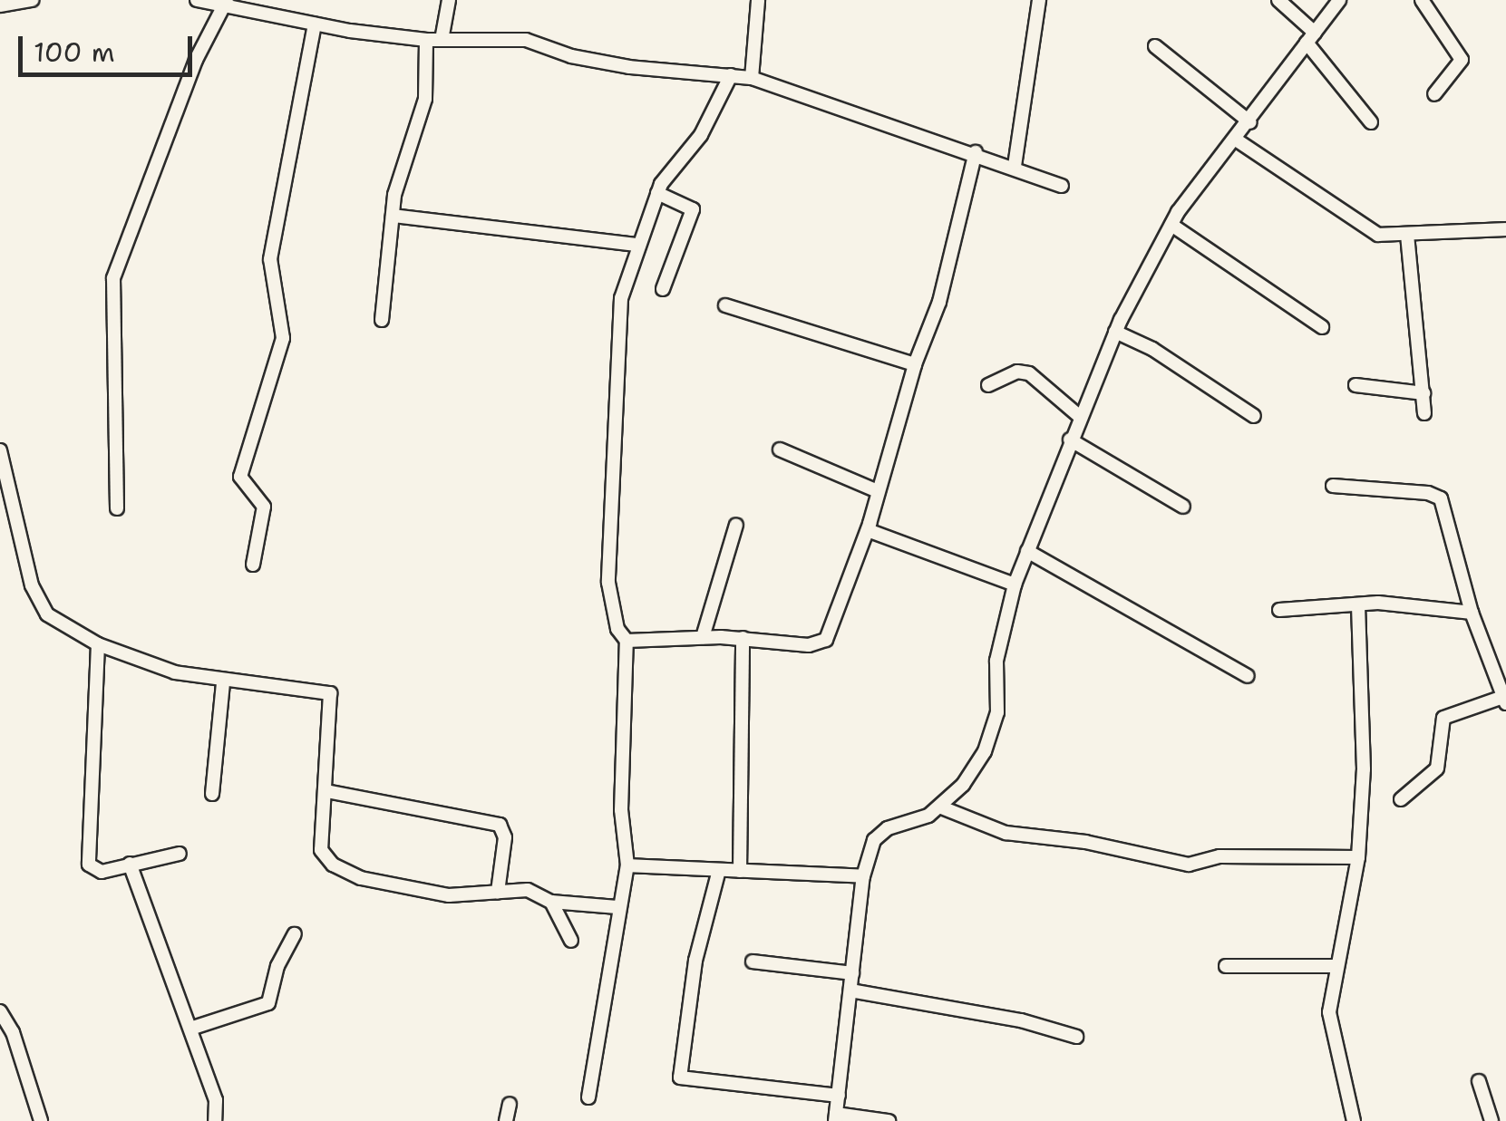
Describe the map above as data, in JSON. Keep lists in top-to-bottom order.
{
  "scale_bar": "100 m"
}
